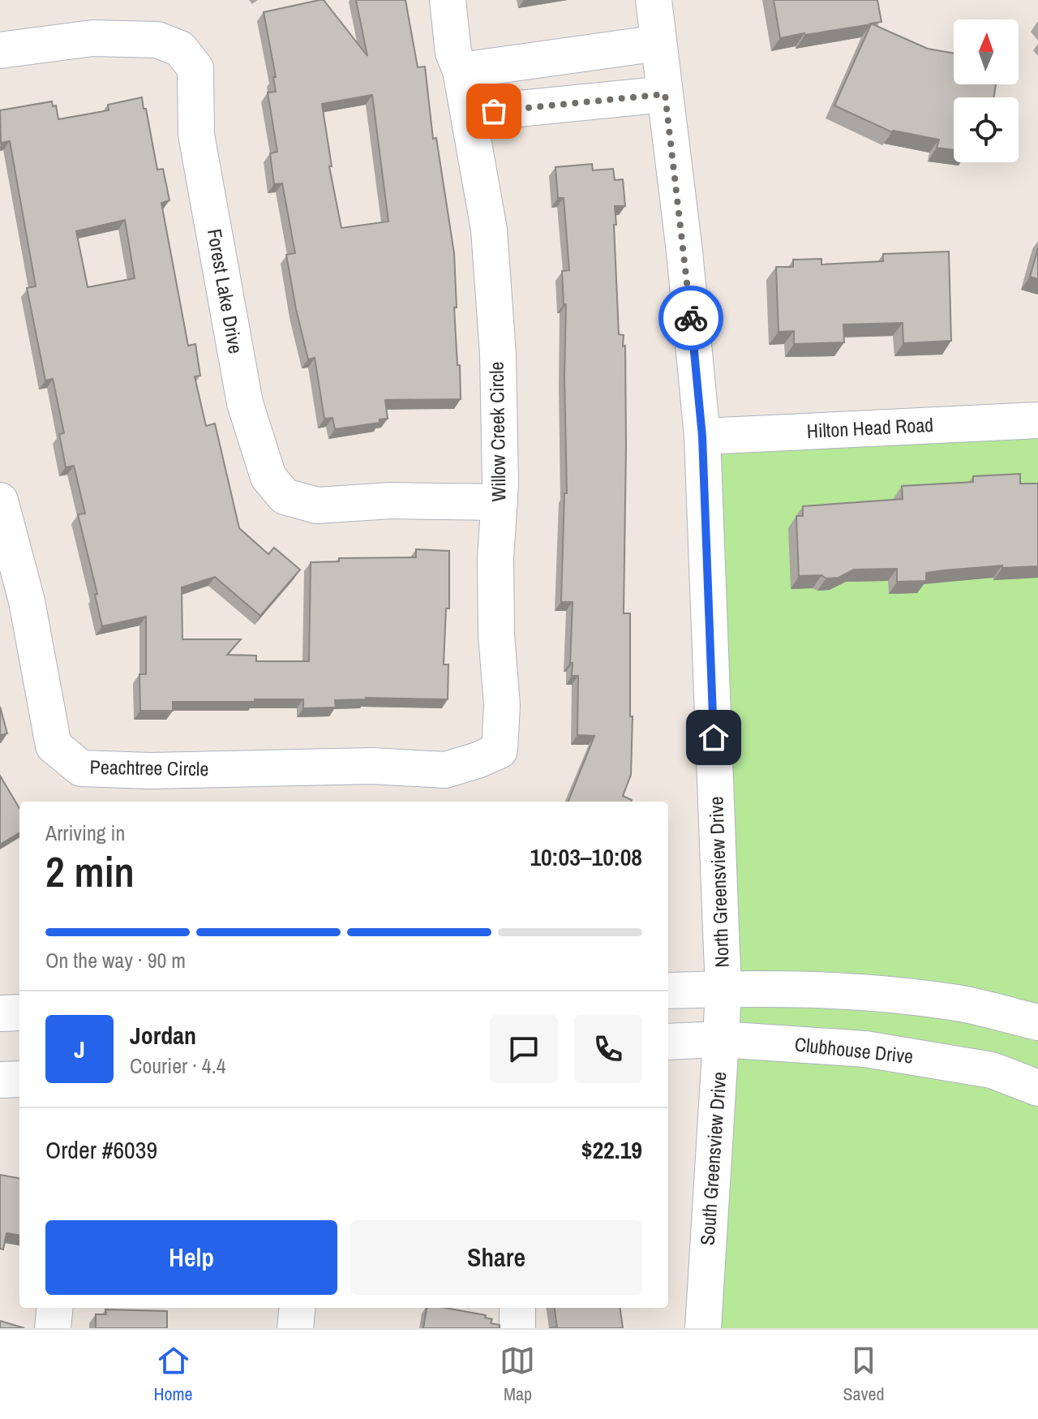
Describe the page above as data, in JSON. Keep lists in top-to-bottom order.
{
  "streets": {
    "street": [
      "Forest Lake Drive",
      "Hilton Head Road",
      "Willow Creek Circle",
      "Peachtree Circle",
      "North Greensview Drive",
      "Clubhouse Drive",
      "South Greensview Drive"
    ]
  },
  "crossings": [
    ["Forest Lake Drive", "Willow Creek Circle"],
    ["Hilton Head Road", "North Greensview Drive"],
    ["Willow Creek Circle", "Peachtree Circle"],
    ["North Greensview Drive", "South Greensview Drive"],
    ["Clubhouse Drive", "South Greensview Drive"]
  ],
  "north": "top",
  "page": {
    "heading": ["2 min", "Arriving in", "10:03–10:08"],
    "panel": [
      "Jordan",
      "Courier · 4.4",
      "Order #6039",
      "$22.19"
    ],
    "bar": "On the way · 90 m",
    "round": "J",
    "buttons": ["Help", "Share"],
    "tabs": ["Home", "Map", "Saved"]
  }
}
